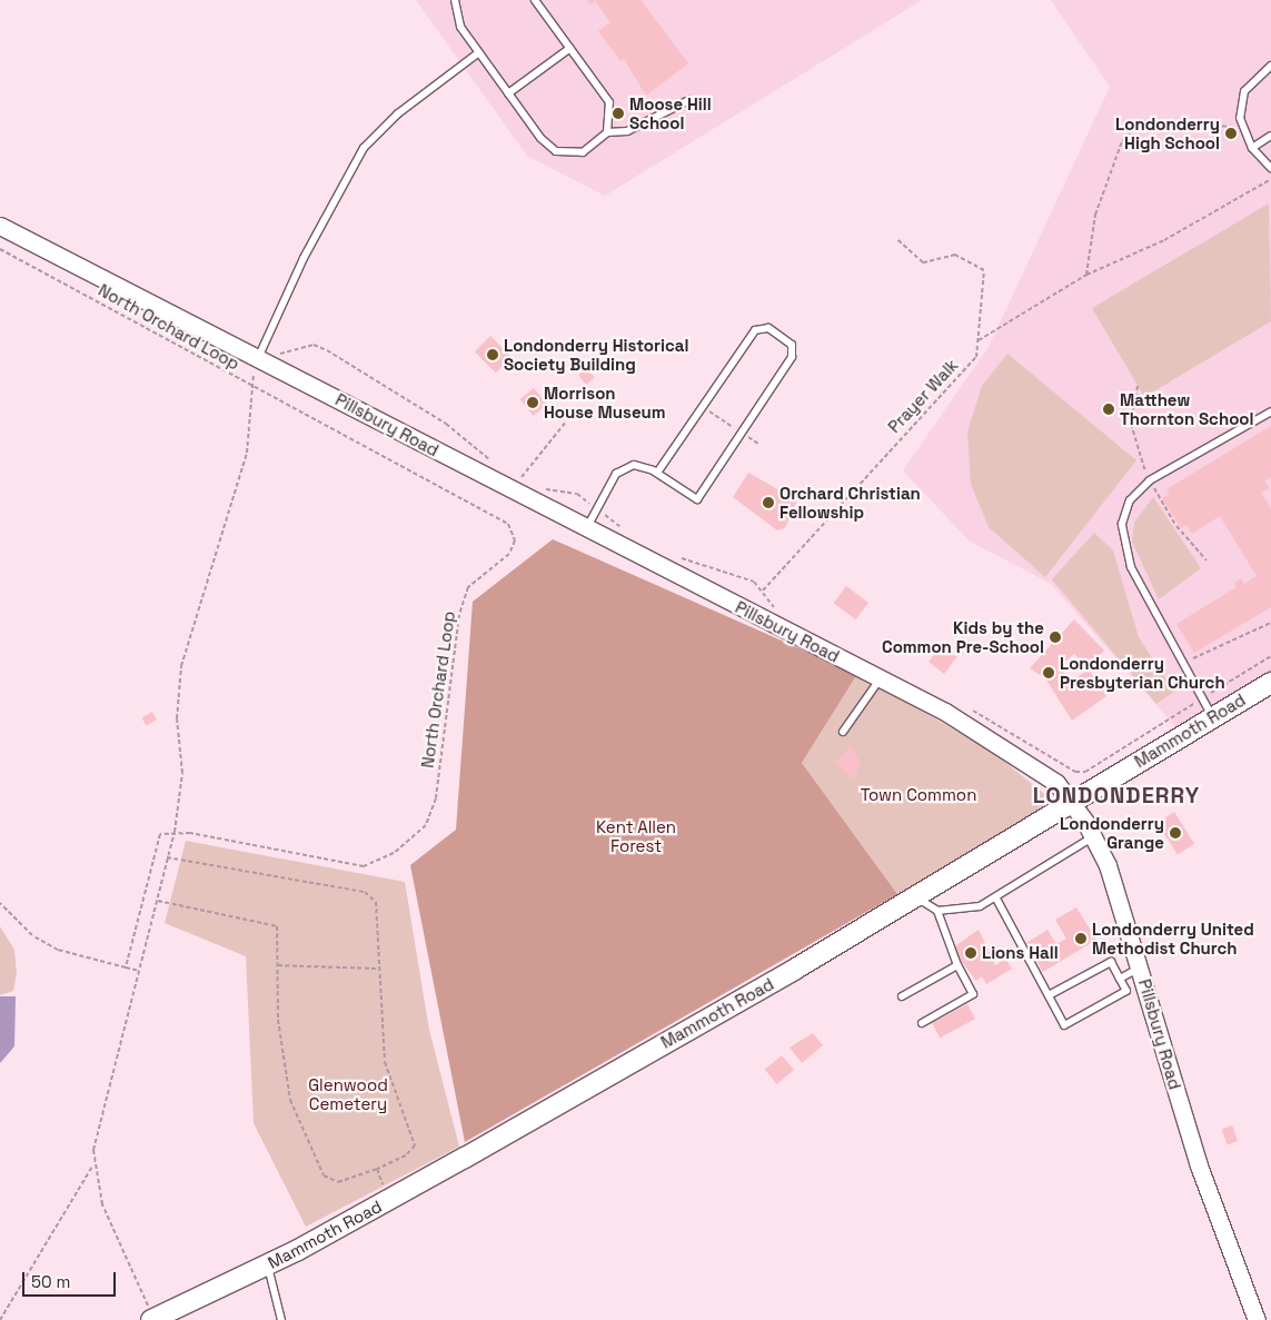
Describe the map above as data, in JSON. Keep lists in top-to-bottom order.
{
  "streets": {
    "main road": ["Mammoth Road"],
    "street": ["Pillsbury Road"],
    "path": ["North Orchard Loop", "Prayer Walk"]
  },
  "crossings": [
    ["Pillsbury Road", "Mammoth Road"]
  ],
  "districts": ["LONDONDERRY"],
  "parks": ["Town Common", "Kent Allen Forest", "Glenwood Cemetery"],
  "places": [
    "Moose Hill School",
    "Londonderry High School",
    "Londonderry Historical Society Building",
    "Morrison House Museum",
    "Matthew Thornton School",
    "Orchard Christian Fellowship",
    "Kids by the Common Pre-School",
    "Londonderry Presbyterian Church",
    "Londonderry Grange",
    "Londonderry United Methodist Church",
    "Lions Hall"
  ],
  "scale_bar": "50 m"
}
